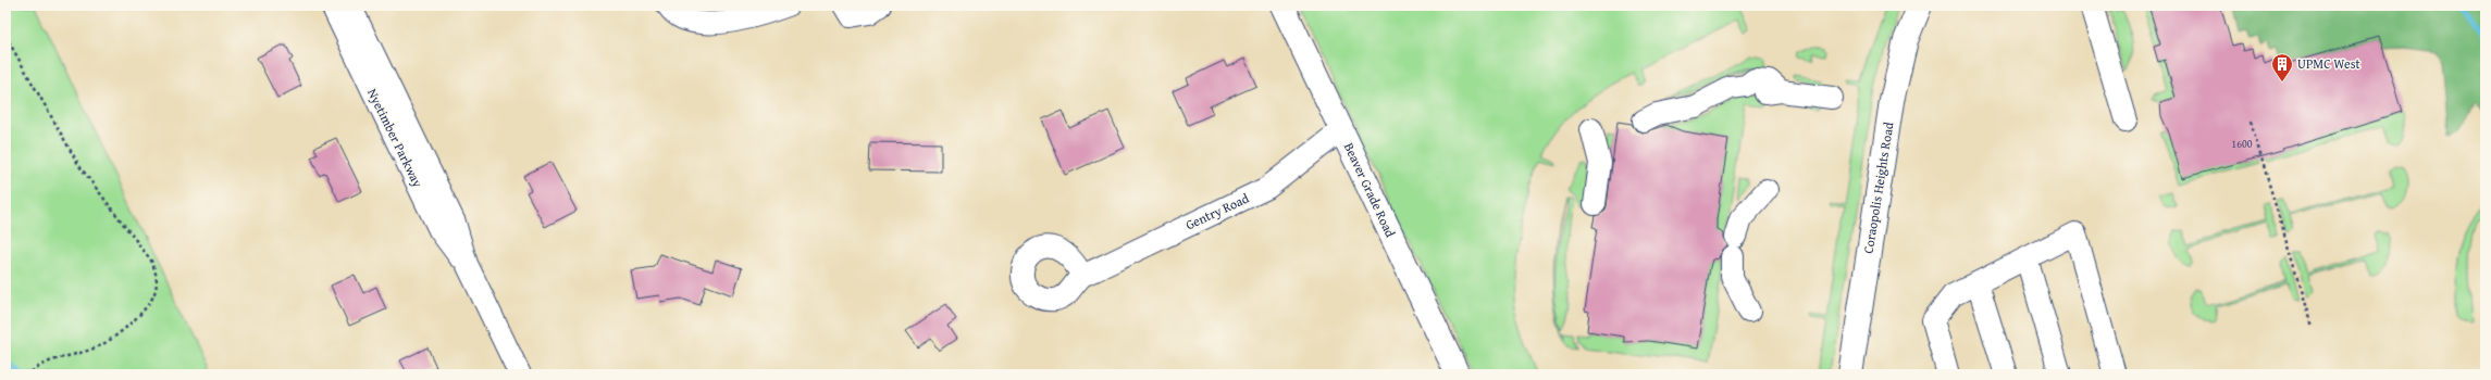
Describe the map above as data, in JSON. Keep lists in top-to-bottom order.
{
  "streets": {
    "main road": ["Coraopolis Heights Road", "Beaver Grade Road"],
    "street": ["Nyetimber Parkway", "Gentry Road"]
  },
  "crossings": [
    ["Beaver Grade Road", "Gentry Road"]
  ],
  "places": {
    "building": ["UPMC West"]
  },
  "house_numbers": ["1600"]
}
